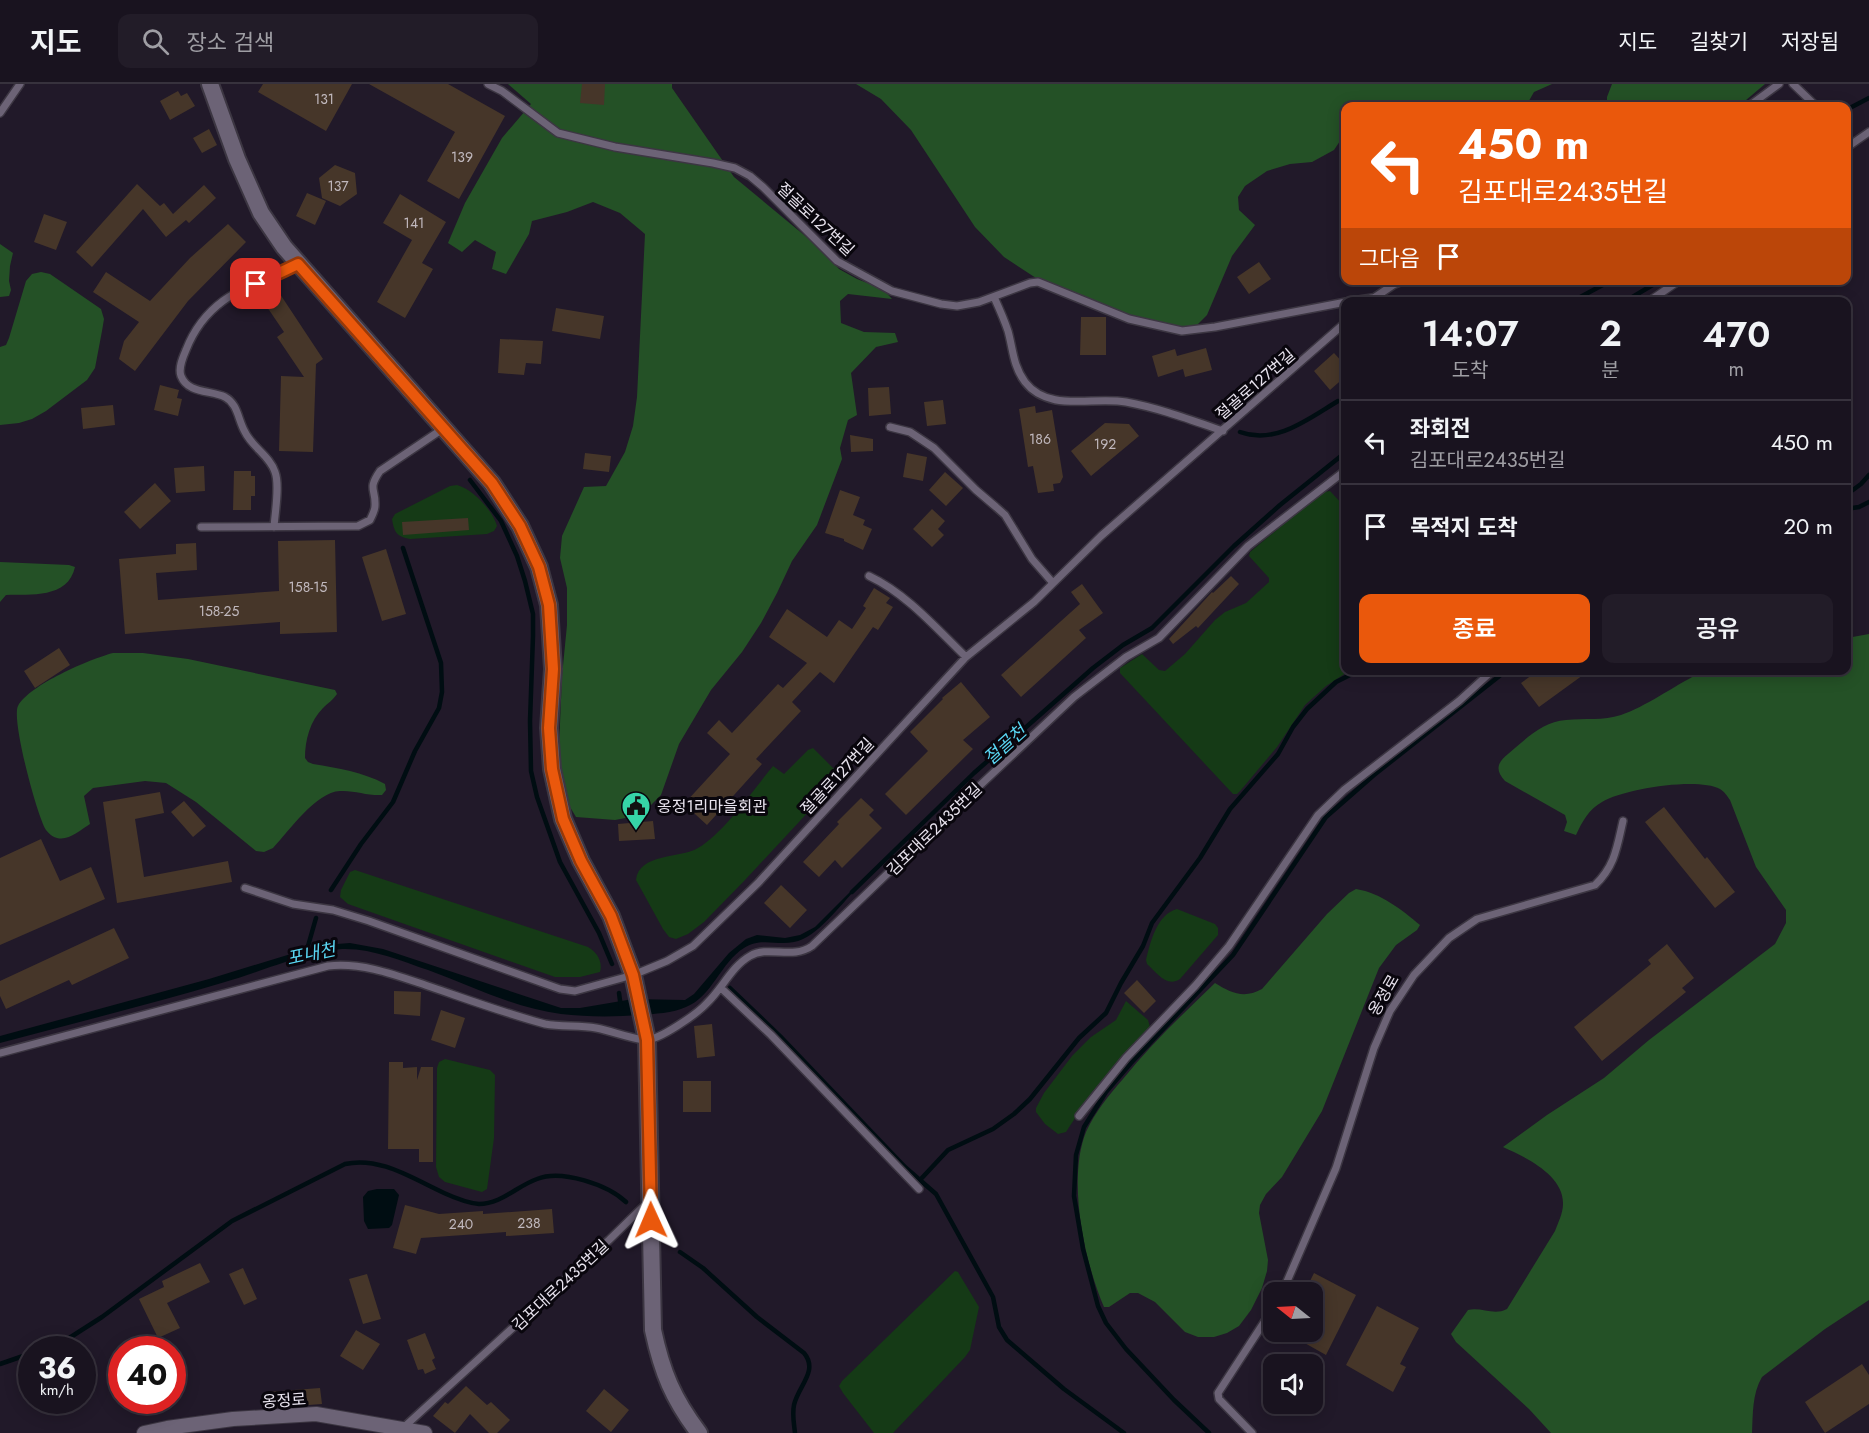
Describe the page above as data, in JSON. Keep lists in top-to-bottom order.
{
  "streets": {
    "street": ["옹정로"],
    "lane": ["절골로127번길", "김포대로2435번길"]
  },
  "crossings": [
    ["김포대로2435번길", "옹정로"]
  ],
  "water": ["절골천", "포내천"],
  "places": {
    "public building": ["옹정1리마을회관"]
  },
  "house_numbers": [
    "131",
    "139",
    "137",
    "141",
    "186",
    "192",
    "158-15",
    "158-25",
    "238",
    "240"
  ],
  "north": "left",
  "page": {
    "header": "지도",
    "search": "장소 검색",
    "nav": ["지도", "길찾기", "저장됨"],
    "turn": ["450 m", "김포대로2435번길"],
    "then": "그다음",
    "eta": [
      "14:07",
      "도착",
      "2",
      "분",
      "470",
      "m"
    ],
    "list": [
      {
        "name": "좌회전",
        "note": "김포대로2435번길",
        "value": "450 m"
      },
      {
        "name": "목적지 도착",
        "value": "20 m"
      }
    ],
    "buttons": ["종료", "공유"],
    "speed": "36 km/h",
    "limit": "40"
  }
}
